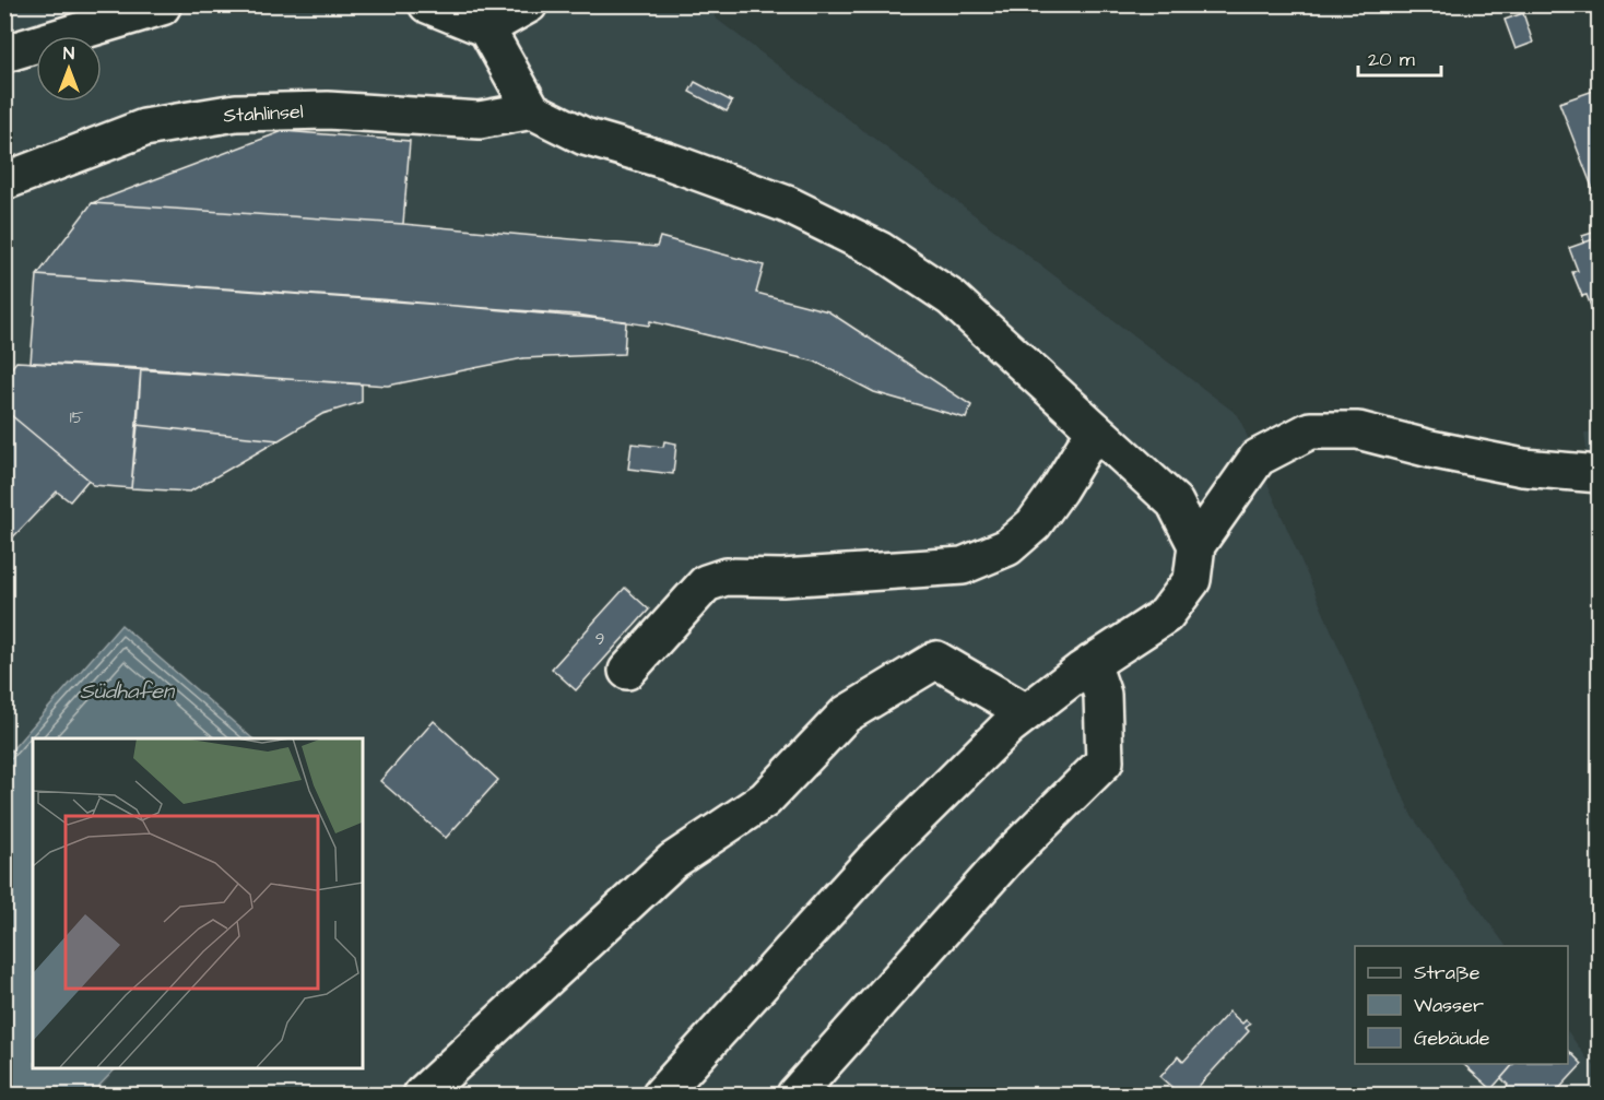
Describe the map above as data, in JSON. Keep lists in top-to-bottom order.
{
  "streets": {
    "street": ["Stahlinsel"]
  },
  "water": ["Südhafen"],
  "house_numbers": ["15", "9"],
  "legend": ["Straße", "Wasser", "Gebäude"],
  "scale_bar": "20 m",
  "north": "top"
}
